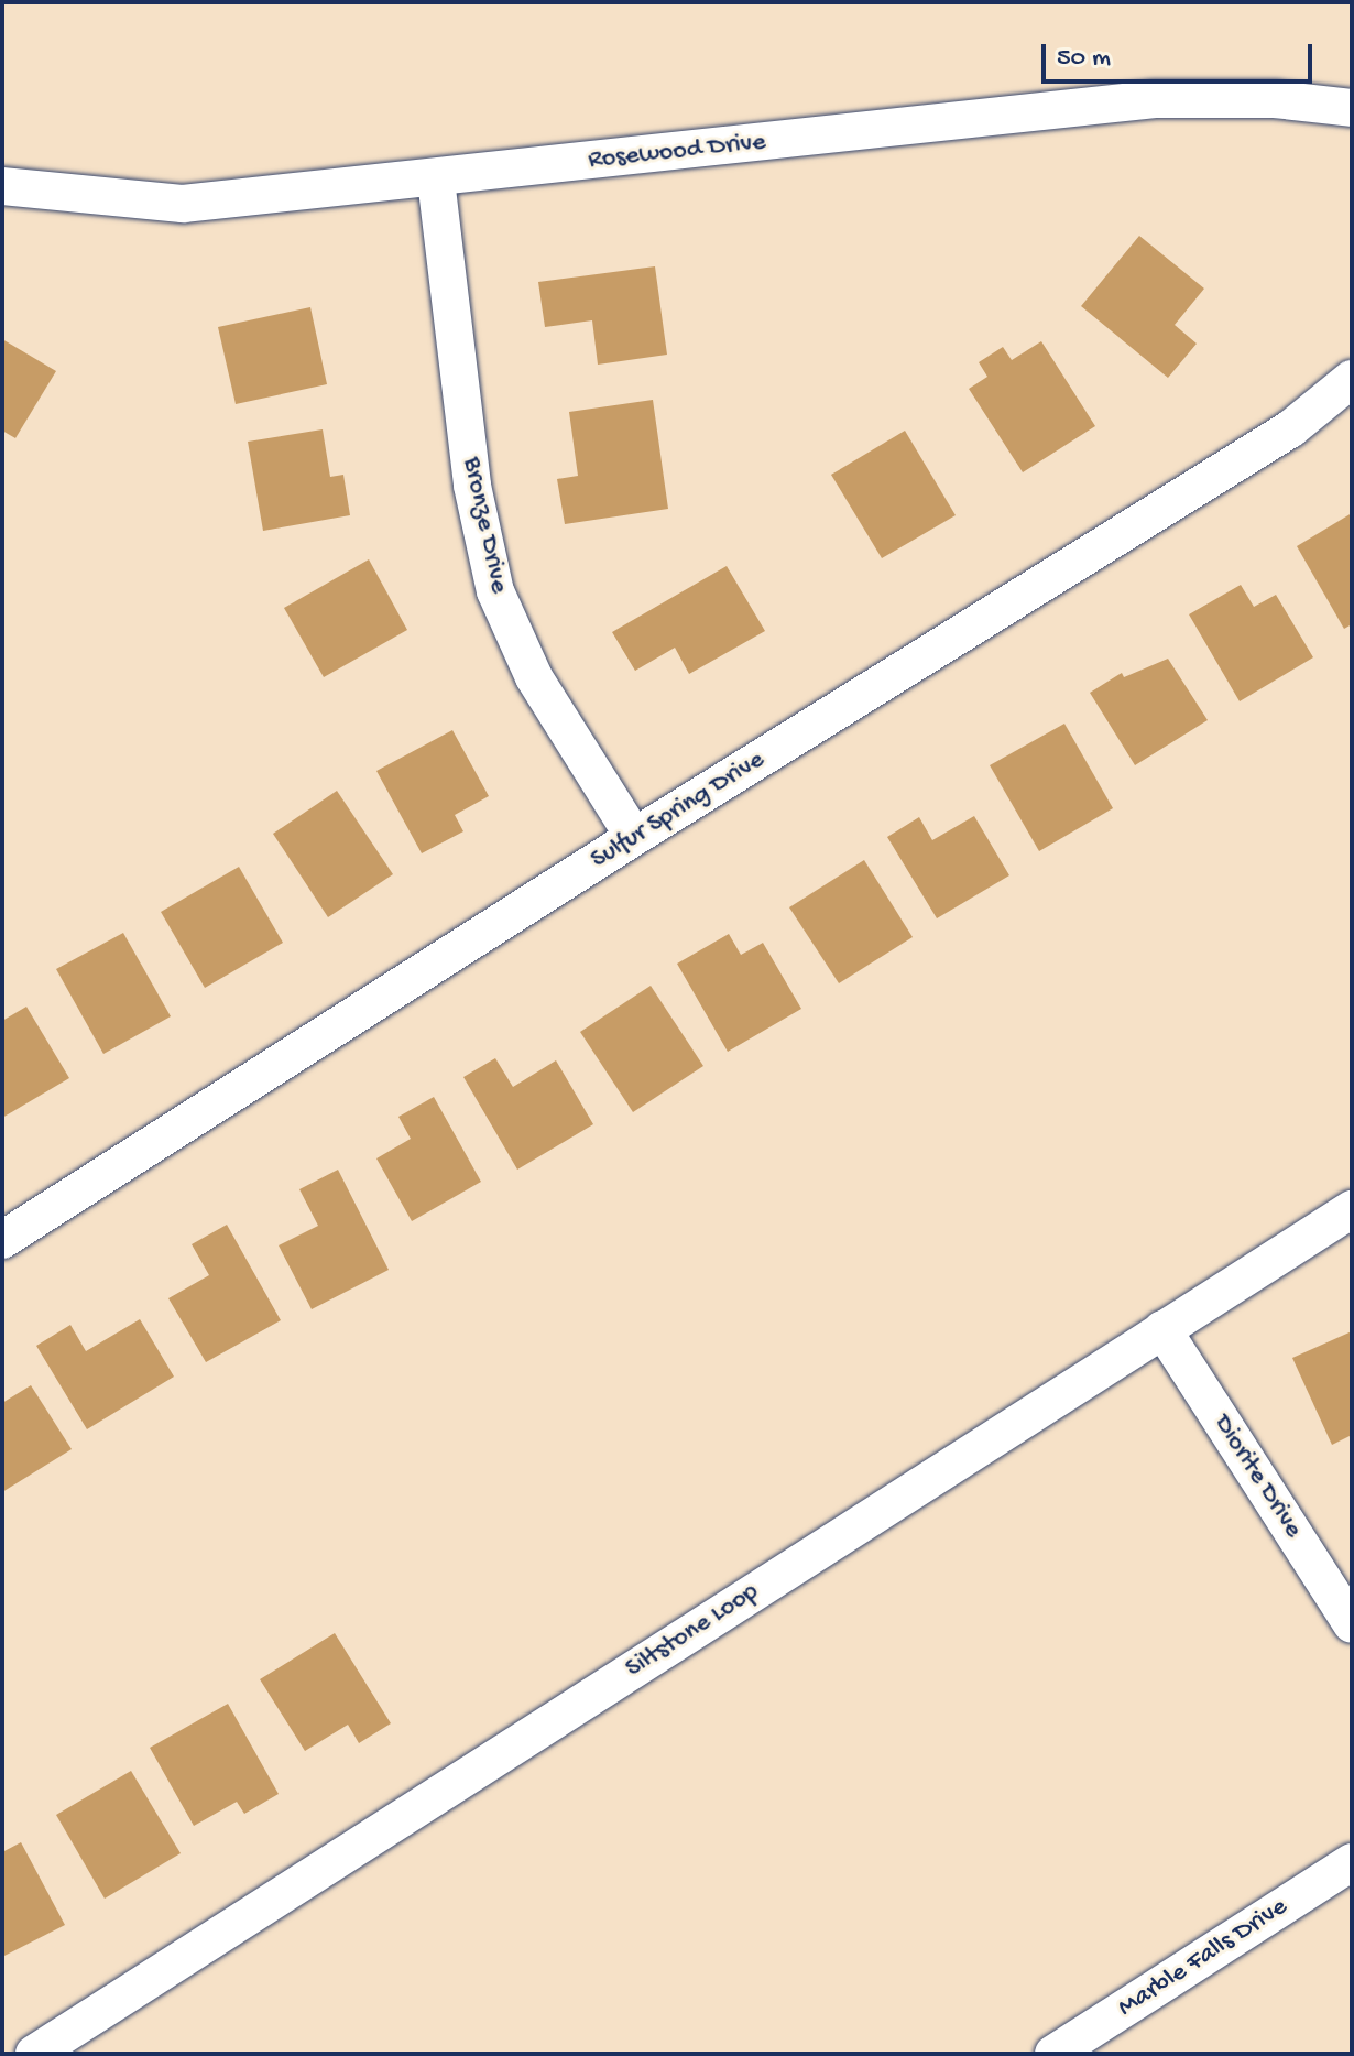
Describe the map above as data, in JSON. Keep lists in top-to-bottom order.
{
  "streets": {
    "street": [
      "Rosewood Drive",
      "Bronze Drive",
      "Sulfur Spring Drive",
      "Diorite Drive",
      "Siltstone Loop",
      "Marble Falls Drive"
    ]
  },
  "crossings": [
    ["Rosewood Drive", "Bronze Drive"],
    ["Bronze Drive", "Sulfur Spring Drive"],
    ["Diorite Drive", "Siltstone Loop"]
  ],
  "scale_bar": "50 m"
}
